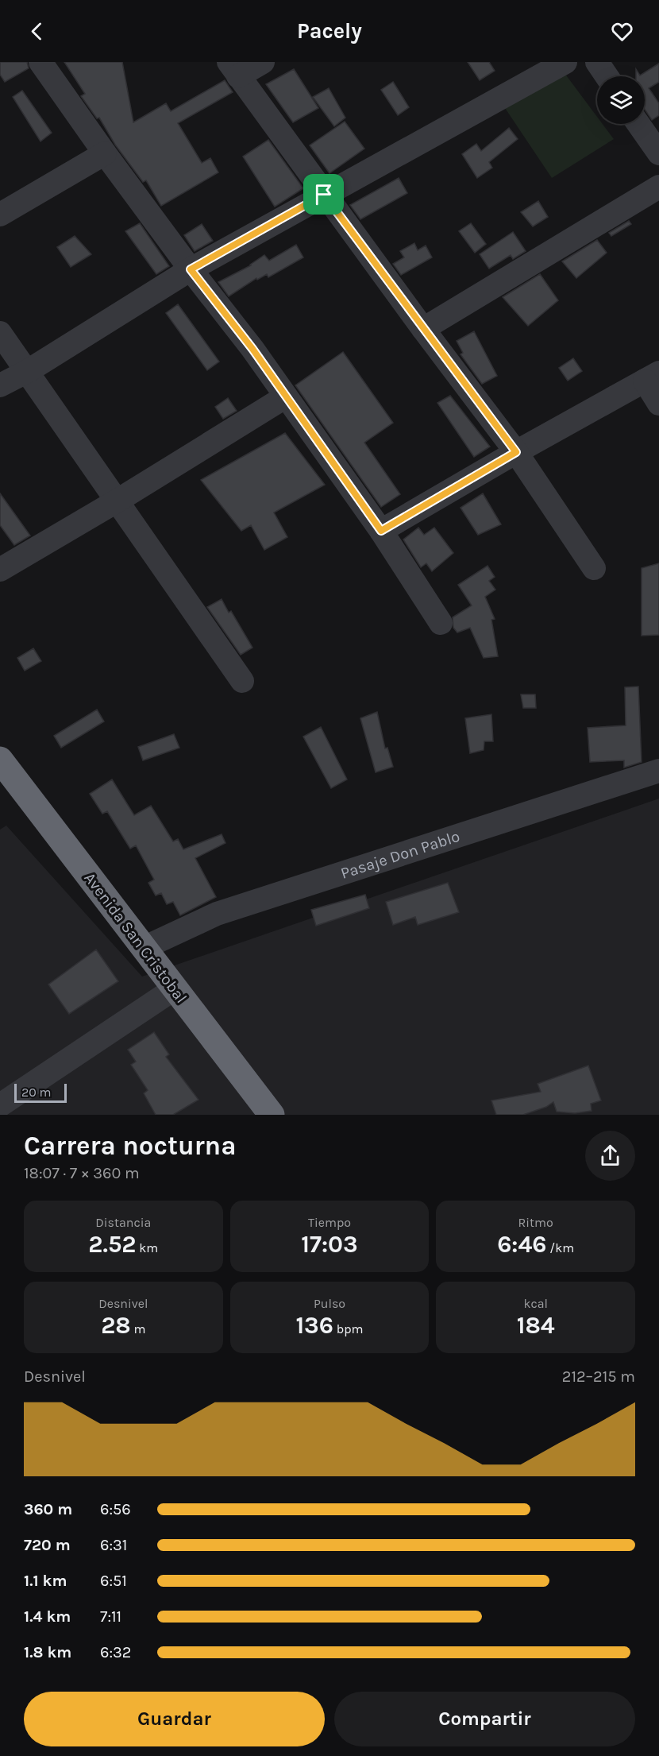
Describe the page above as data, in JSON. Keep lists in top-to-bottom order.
{
  "streets": {
    "highway": ["Avenida San Cristobal"],
    "street": ["Pasaje Don Pablo"]
  },
  "crossings": [
    ["Pasaje Don Pablo", "Avenida San Cristobal"]
  ],
  "scale_bar": "20 m",
  "page": {
    "header": "Pacely",
    "scale": "20 m",
    "heading": ["Carrera nocturna", "18:07 · 7 × 360 m"],
    "stats": [
      ["Distancia", "2.52 km"],
      ["Tiempo", "17:03"],
      ["Ritmo", "6:46 /km"],
      ["Desnivel", "28 m"],
      ["Pulso", "136 bpm"],
      ["kcal", "184"]
    ],
    "chart": ["Desnivel", "212–215 m"],
    "list": [
      {
        "name": "360 m",
        "note": "6:56"
      },
      {
        "name": "720 m",
        "note": "6:31"
      },
      {
        "name": "1.1 km",
        "note": "6:51"
      },
      {
        "name": "1.4 km",
        "note": "7:11"
      },
      {
        "name": "1.8 km",
        "note": "6:32"
      }
    ],
    "buttons": ["Guardar", "Compartir"]
  }
}
